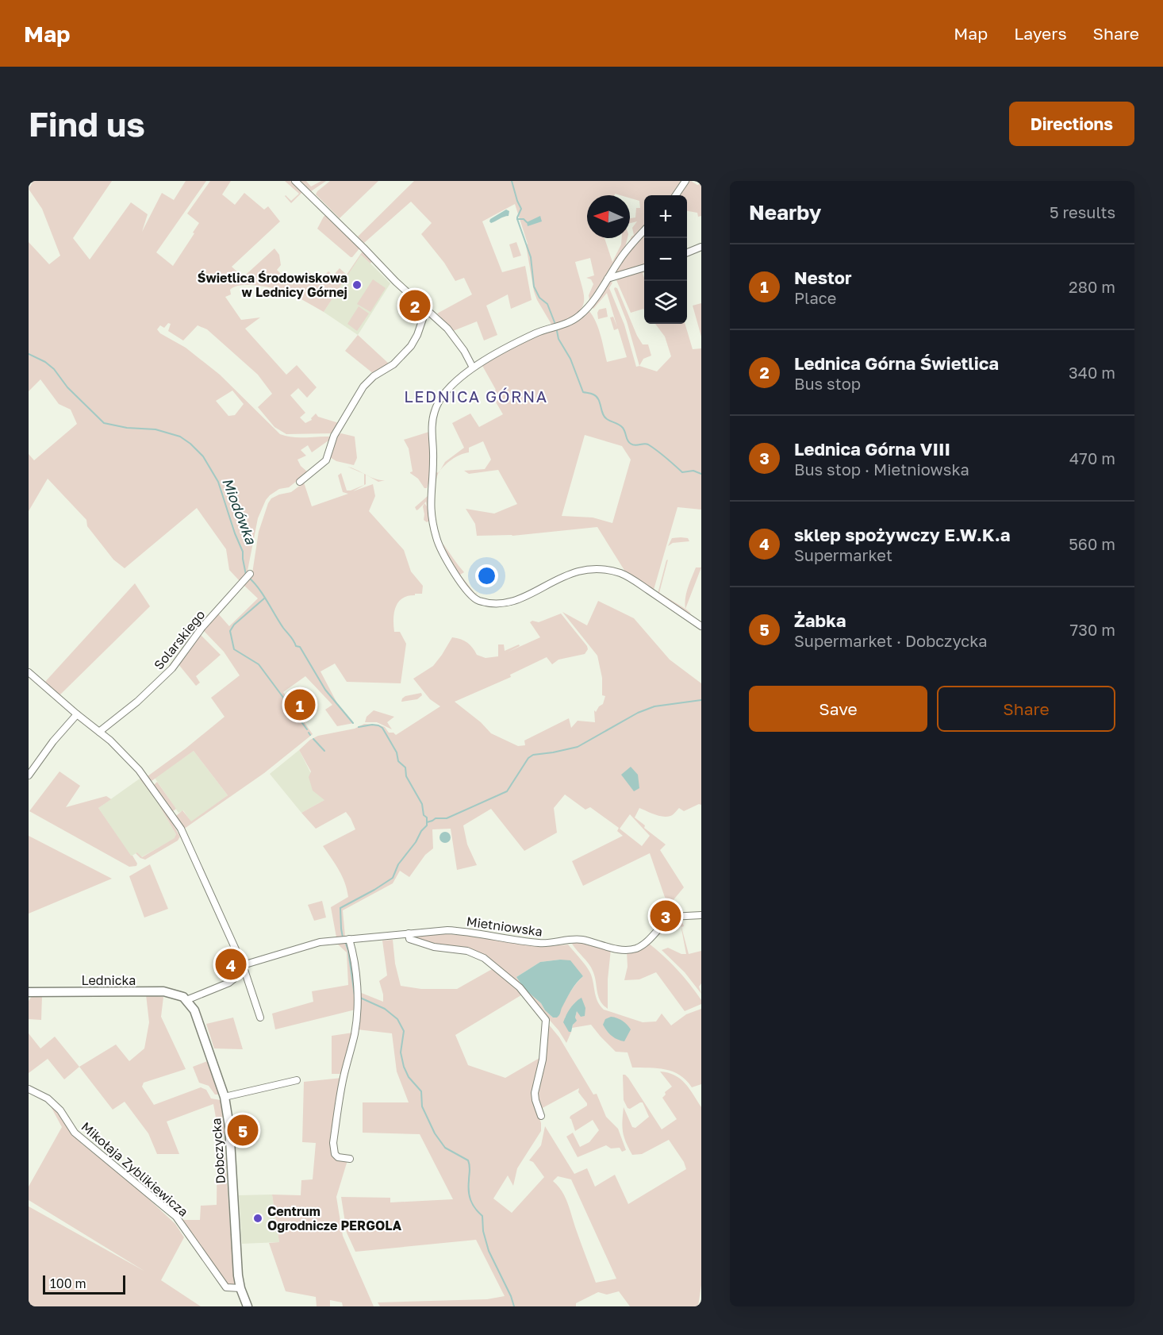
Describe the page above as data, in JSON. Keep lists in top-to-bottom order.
{
  "streets": {
    "main road": ["Lednicka", "Dobczycka"],
    "street": ["Solarskiego", "Mietniowska", "Mikołaja Zyblikiewicza"]
  },
  "crossings": [
    ["Lednicka", "Dobczycka"],
    ["Dobczycka", "Mikołaja Zyblikiewicza"]
  ],
  "districts": ["LEDNICA GÓRNA"],
  "water": ["Miodówka"],
  "places": ["Świetlica Środowiskowa w Lednicy Górnej", "Centrum Ogrodnicze PERGOLA"],
  "scale_bar": "100 m",
  "north": "left",
  "page": {
    "header": "Map",
    "nav": ["Map", "Layers", "Share"],
    "buttons": [
      "Directions",
      ["Save", "Share"]
    ],
    "title": "Find us",
    "heading": ["Nearby", "5 results"],
    "map_buttons": ["+", "−"],
    "list": [
      {
        "mark": "1",
        "name": "Nestor",
        "note": "Place",
        "value": "280 m"
      },
      {
        "mark": "2",
        "name": "Lednica Górna Świetlica",
        "note": "Bus stop",
        "value": "340 m"
      },
      {
        "mark": "3",
        "name": "Lednica Górna VIII",
        "note": "Bus stop · Mietniowska",
        "value": "470 m"
      },
      {
        "mark": "4",
        "name": "sklep spożywczy E.W.K.a",
        "note": "Supermarket",
        "value": "560 m"
      },
      {
        "mark": "5",
        "name": "Żabka",
        "note": "Supermarket · Dobczycka",
        "value": "730 m"
      }
    ],
    "pins": [
      "2",
      "1",
      "3",
      "4",
      "5"
    ],
    "scale": "100 m"
  }
}
